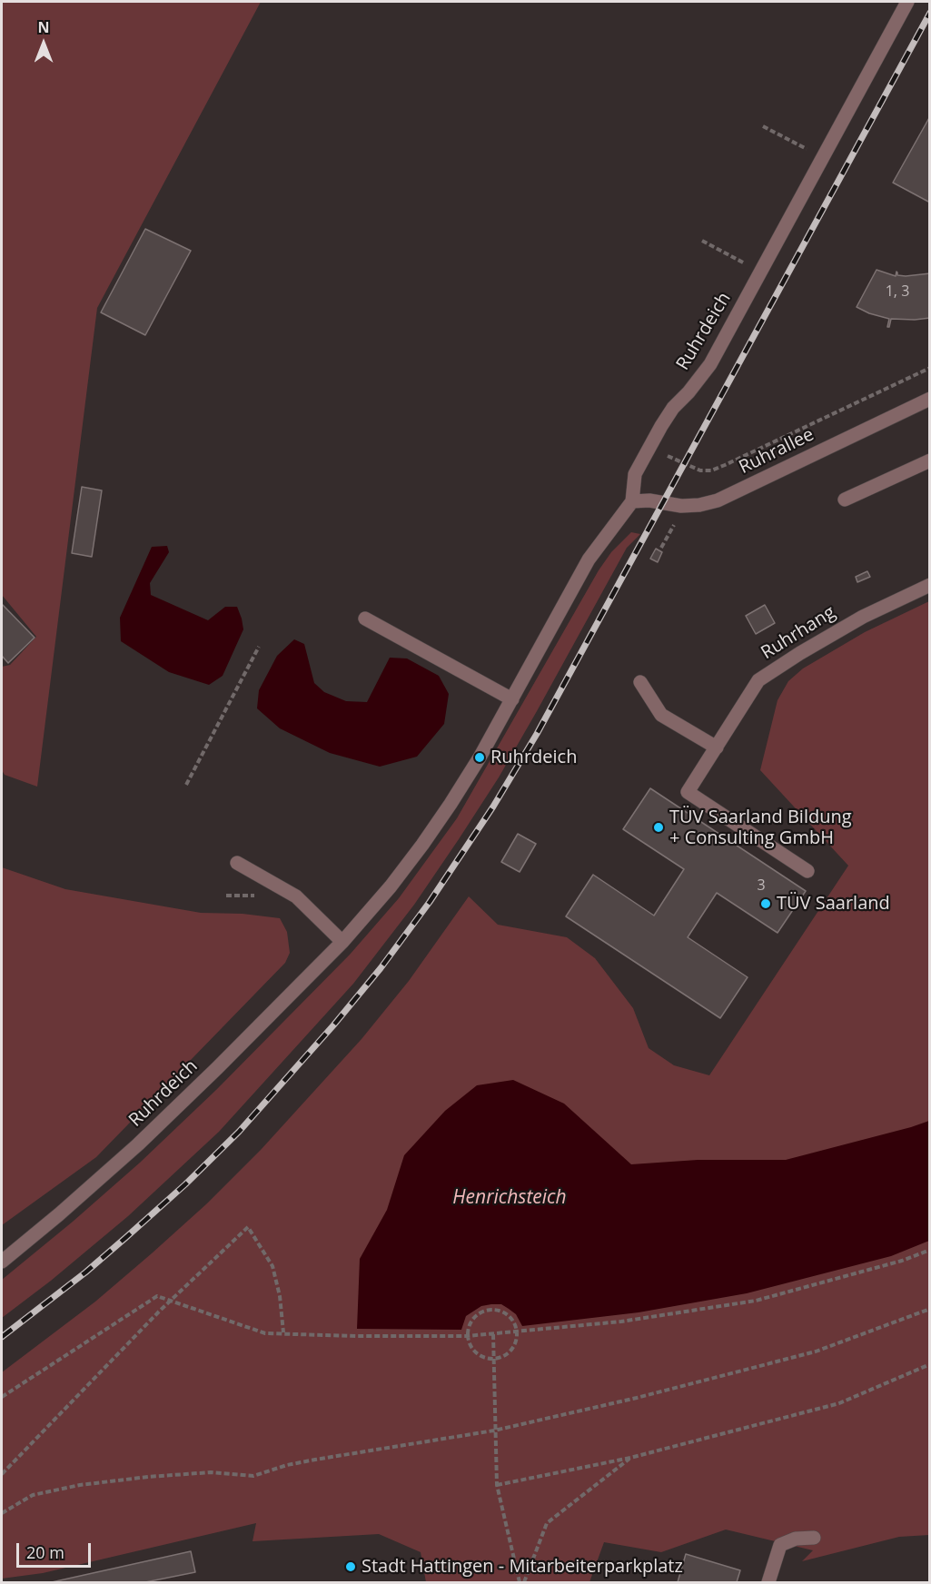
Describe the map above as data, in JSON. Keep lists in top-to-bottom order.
{
  "streets": {
    "street": ["Ruhrdeich", "Ruhrallee", "Ruhrhang"]
  },
  "crossings": [
    ["Ruhrdeich", "Ruhrallee"]
  ],
  "water": ["Henrichsteich"],
  "places": [
    "Ruhrdeich",
    "TÜV Saarland Bildung + Consulting GmbH",
    "TÜV Saarland",
    "Stadt Hattingen - Mitarbeiterparkplatz"
  ],
  "house_numbers": ["1, 3", "3"],
  "scale_bar": "20 m",
  "north": "top"
}
